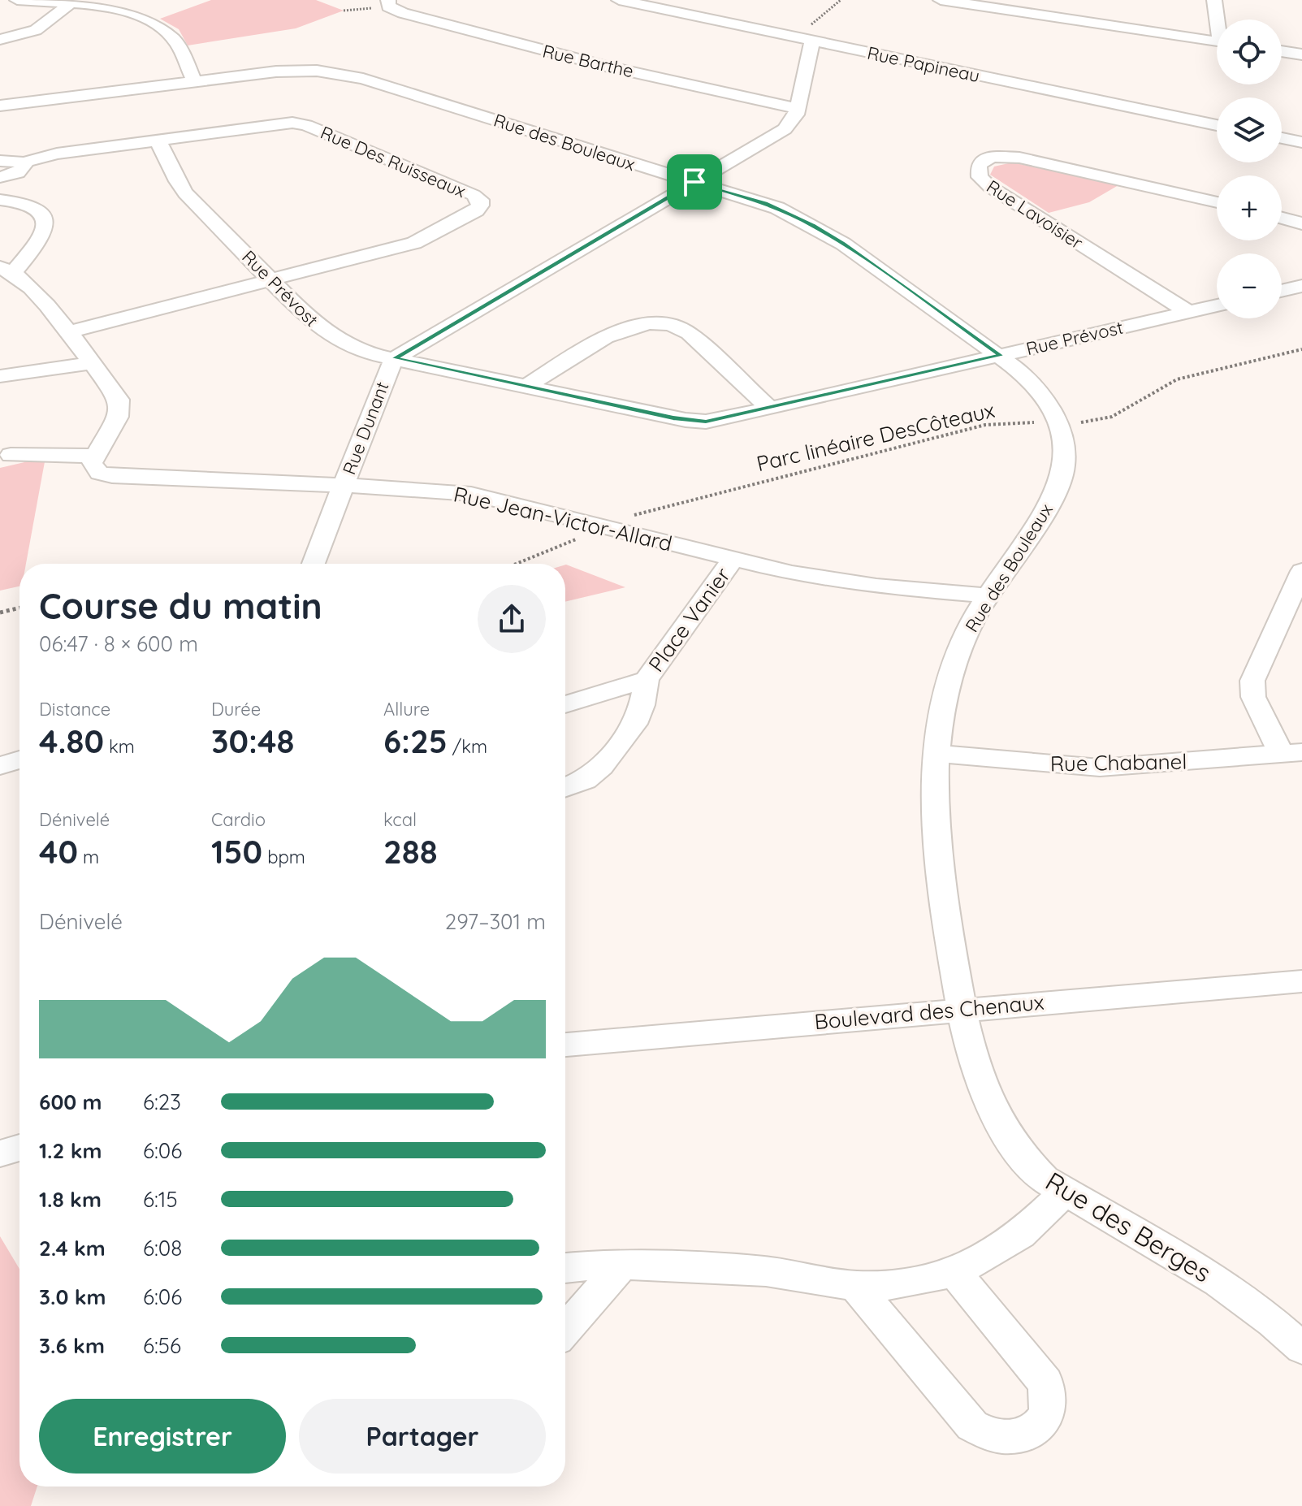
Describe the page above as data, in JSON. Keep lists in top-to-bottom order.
{
  "streets": {
    "street": [
      "Rue Barthe",
      "Rue Papineau",
      "Rue des Bouleaux",
      "Rue Des Ruisseaux",
      "Rue Lavoisier",
      "Rue Prévost",
      "Rue Dunant",
      "Rue Jean-Victor-Allard",
      "Place Vanier",
      "Rue Chabanel",
      "Boulevard des Chenaux",
      "Rue des Berges"
    ],
    "path": ["Parc linéaire DesCôteaux"]
  },
  "crossings": [
    ["Rue Barthe", "Rue Dunant"],
    ["Rue Papineau", "Rue Dunant"],
    ["Rue des Bouleaux", "Rue Prévost"],
    ["Rue des Bouleaux", "Rue Dunant"],
    ["Rue des Bouleaux", "Parc linéaire DesCôteaux"],
    ["Rue des Bouleaux", "Rue Jean-Victor-Allard"],
    ["Rue des Bouleaux", "Rue Chabanel"],
    ["Rue des Bouleaux", "Boulevard des Chenaux"],
    ["Rue des Bouleaux", "Rue des Berges"],
    ["Rue Des Ruisseaux", "Rue Prévost"],
    ["Rue Lavoisier", "Rue Prévost"],
    ["Rue Prévost", "Rue Dunant"],
    ["Rue Dunant", "Rue Jean-Victor-Allard"],
    ["Parc linéaire DesCôteaux", "Rue Jean-Victor-Allard"],
    ["Rue Jean-Victor-Allard", "Place Vanier"],
    ["Boulevard des Chenaux", "Rue des Berges"]
  ],
  "page": {
    "map_buttons": ["+", "−"],
    "heading": ["Course du matin", "06:47 · 8 × 600 m"],
    "stats": [
      ["Distance", "4.80 km"],
      ["Durée", "30:48"],
      ["Allure", "6:25 /km"],
      ["Dénivelé", "40 m"],
      ["Cardio", "150 bpm"],
      ["kcal", "288"]
    ],
    "chart": ["Dénivelé", "297–301 m"],
    "list": [
      {
        "name": "600 m",
        "note": "6:23"
      },
      {
        "name": "1.2 km",
        "note": "6:06"
      },
      {
        "name": "1.8 km",
        "note": "6:15"
      },
      {
        "name": "2.4 km",
        "note": "6:08"
      },
      {
        "name": "3.0 km",
        "note": "6:06"
      },
      {
        "name": "3.6 km",
        "note": "6:56"
      }
    ],
    "buttons": ["Enregistrer", "Partager"]
  }
}
